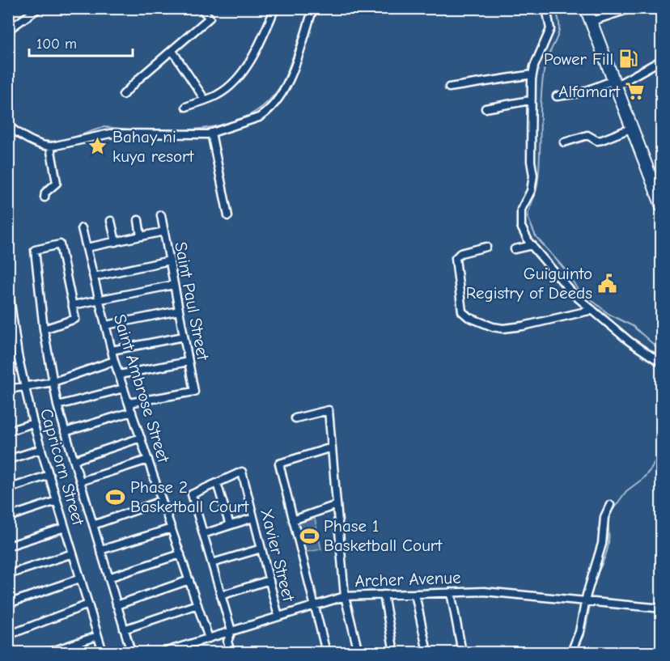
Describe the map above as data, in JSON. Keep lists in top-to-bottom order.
{
  "streets": {
    "street": [
      "Saint Paul Street",
      "Saint Ambrose Street",
      "Capricorn Street",
      "Xavier Street",
      "Archer Avenue"
    ]
  },
  "crossings": [
    ["Saint Paul Street", "Saint Ambrose Street"],
    ["Saint Ambrose Street", "Archer Avenue"],
    ["Xavier Street", "Archer Avenue"]
  ],
  "places": {
    "fuel station": ["Power Fill"],
    "supermarket": ["Alfamart"],
    "place": ["Bahay ni kuya resort"],
    "public building": ["Guiguinto Registry of Deeds"],
    "sports": ["Phase 2 Basketball Court", "Phase 1 Basketball Court"]
  },
  "scale_bar": "100 m"
}
